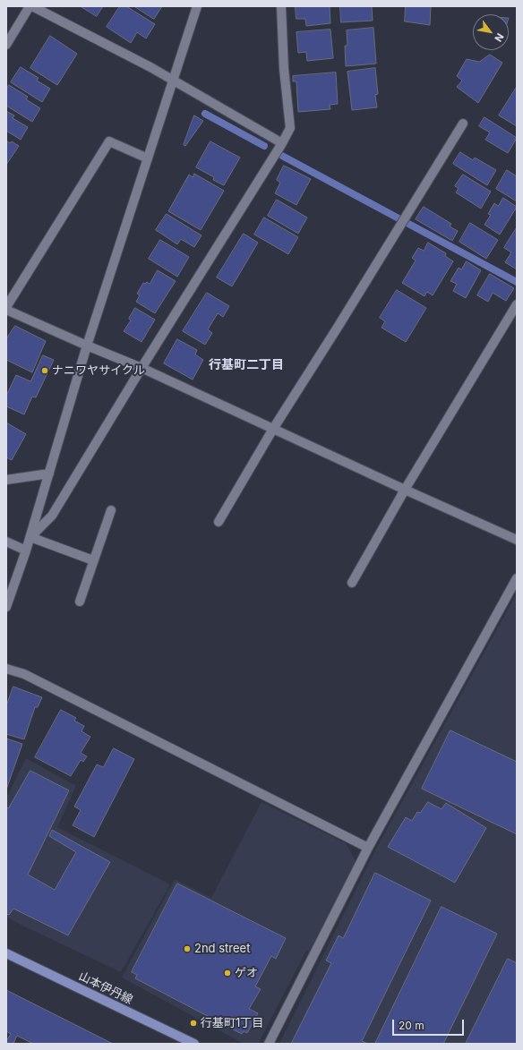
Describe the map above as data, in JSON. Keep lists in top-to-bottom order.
{
  "streets": {
    "main road": ["山本伊丹線"]
  },
  "districts": ["行基町二丁目"],
  "places": [
    "ナニワヤサイクル",
    "2nd street",
    "ゲオ",
    "行基町1丁目"
  ],
  "scale_bar": "20 m",
  "north": "bottom right"
}
